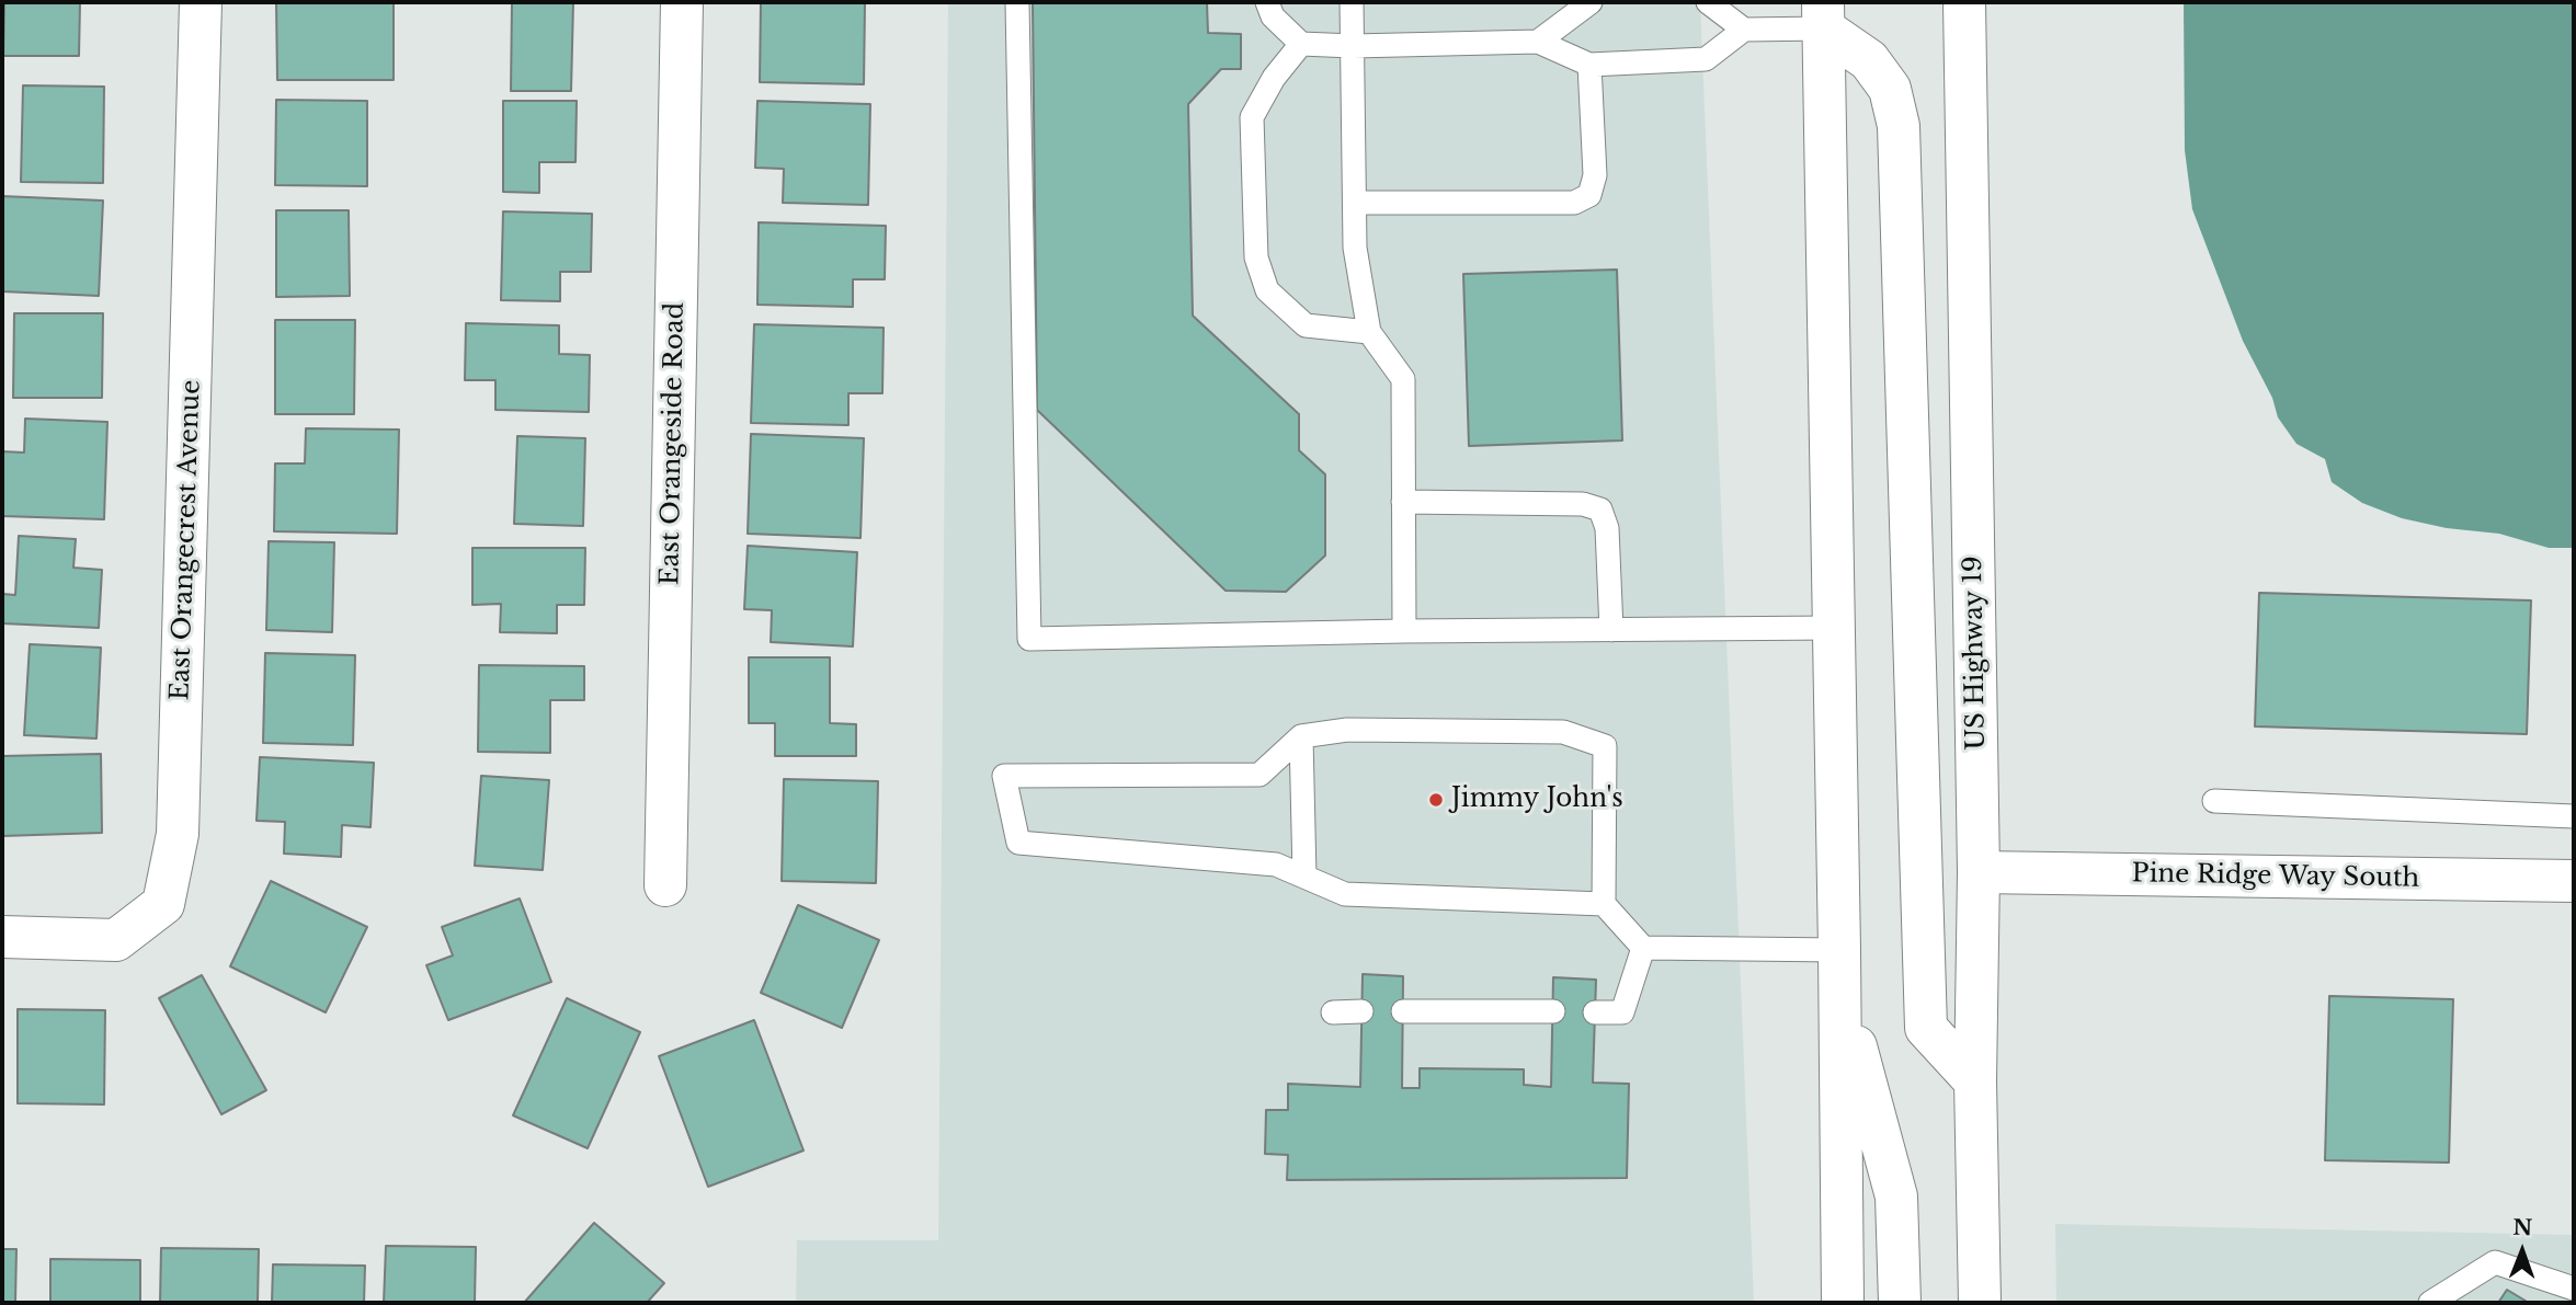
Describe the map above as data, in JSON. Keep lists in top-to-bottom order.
{
  "streets": {
    "main road": [
      "East Orangeside Road",
      "East Orangecrest Avenue",
      "US Highway 19",
      "Pine Ridge Way South"
    ]
  },
  "crossings": [
    ["US Highway 19", "Pine Ridge Way South"]
  ],
  "places": ["Jimmy John's"],
  "north": "top"
}
